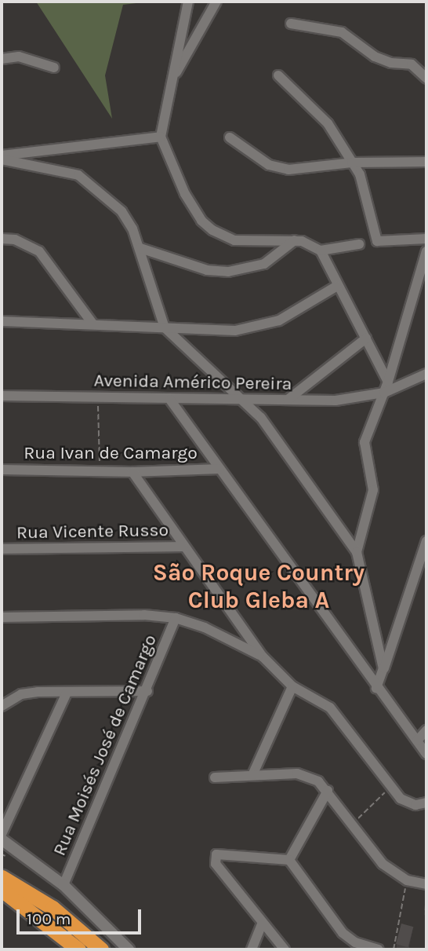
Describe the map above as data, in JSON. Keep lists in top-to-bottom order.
{
  "streets": {
    "street": [
      "Avenida Américo Pereira",
      "Rua Ivan de Camargo",
      "Rua Vicente Russo",
      "Rua Moisés José de Camargo"
    ]
  },
  "districts": ["São Roque Country Club Gleba A"],
  "scale_bar": "100 m"
}
